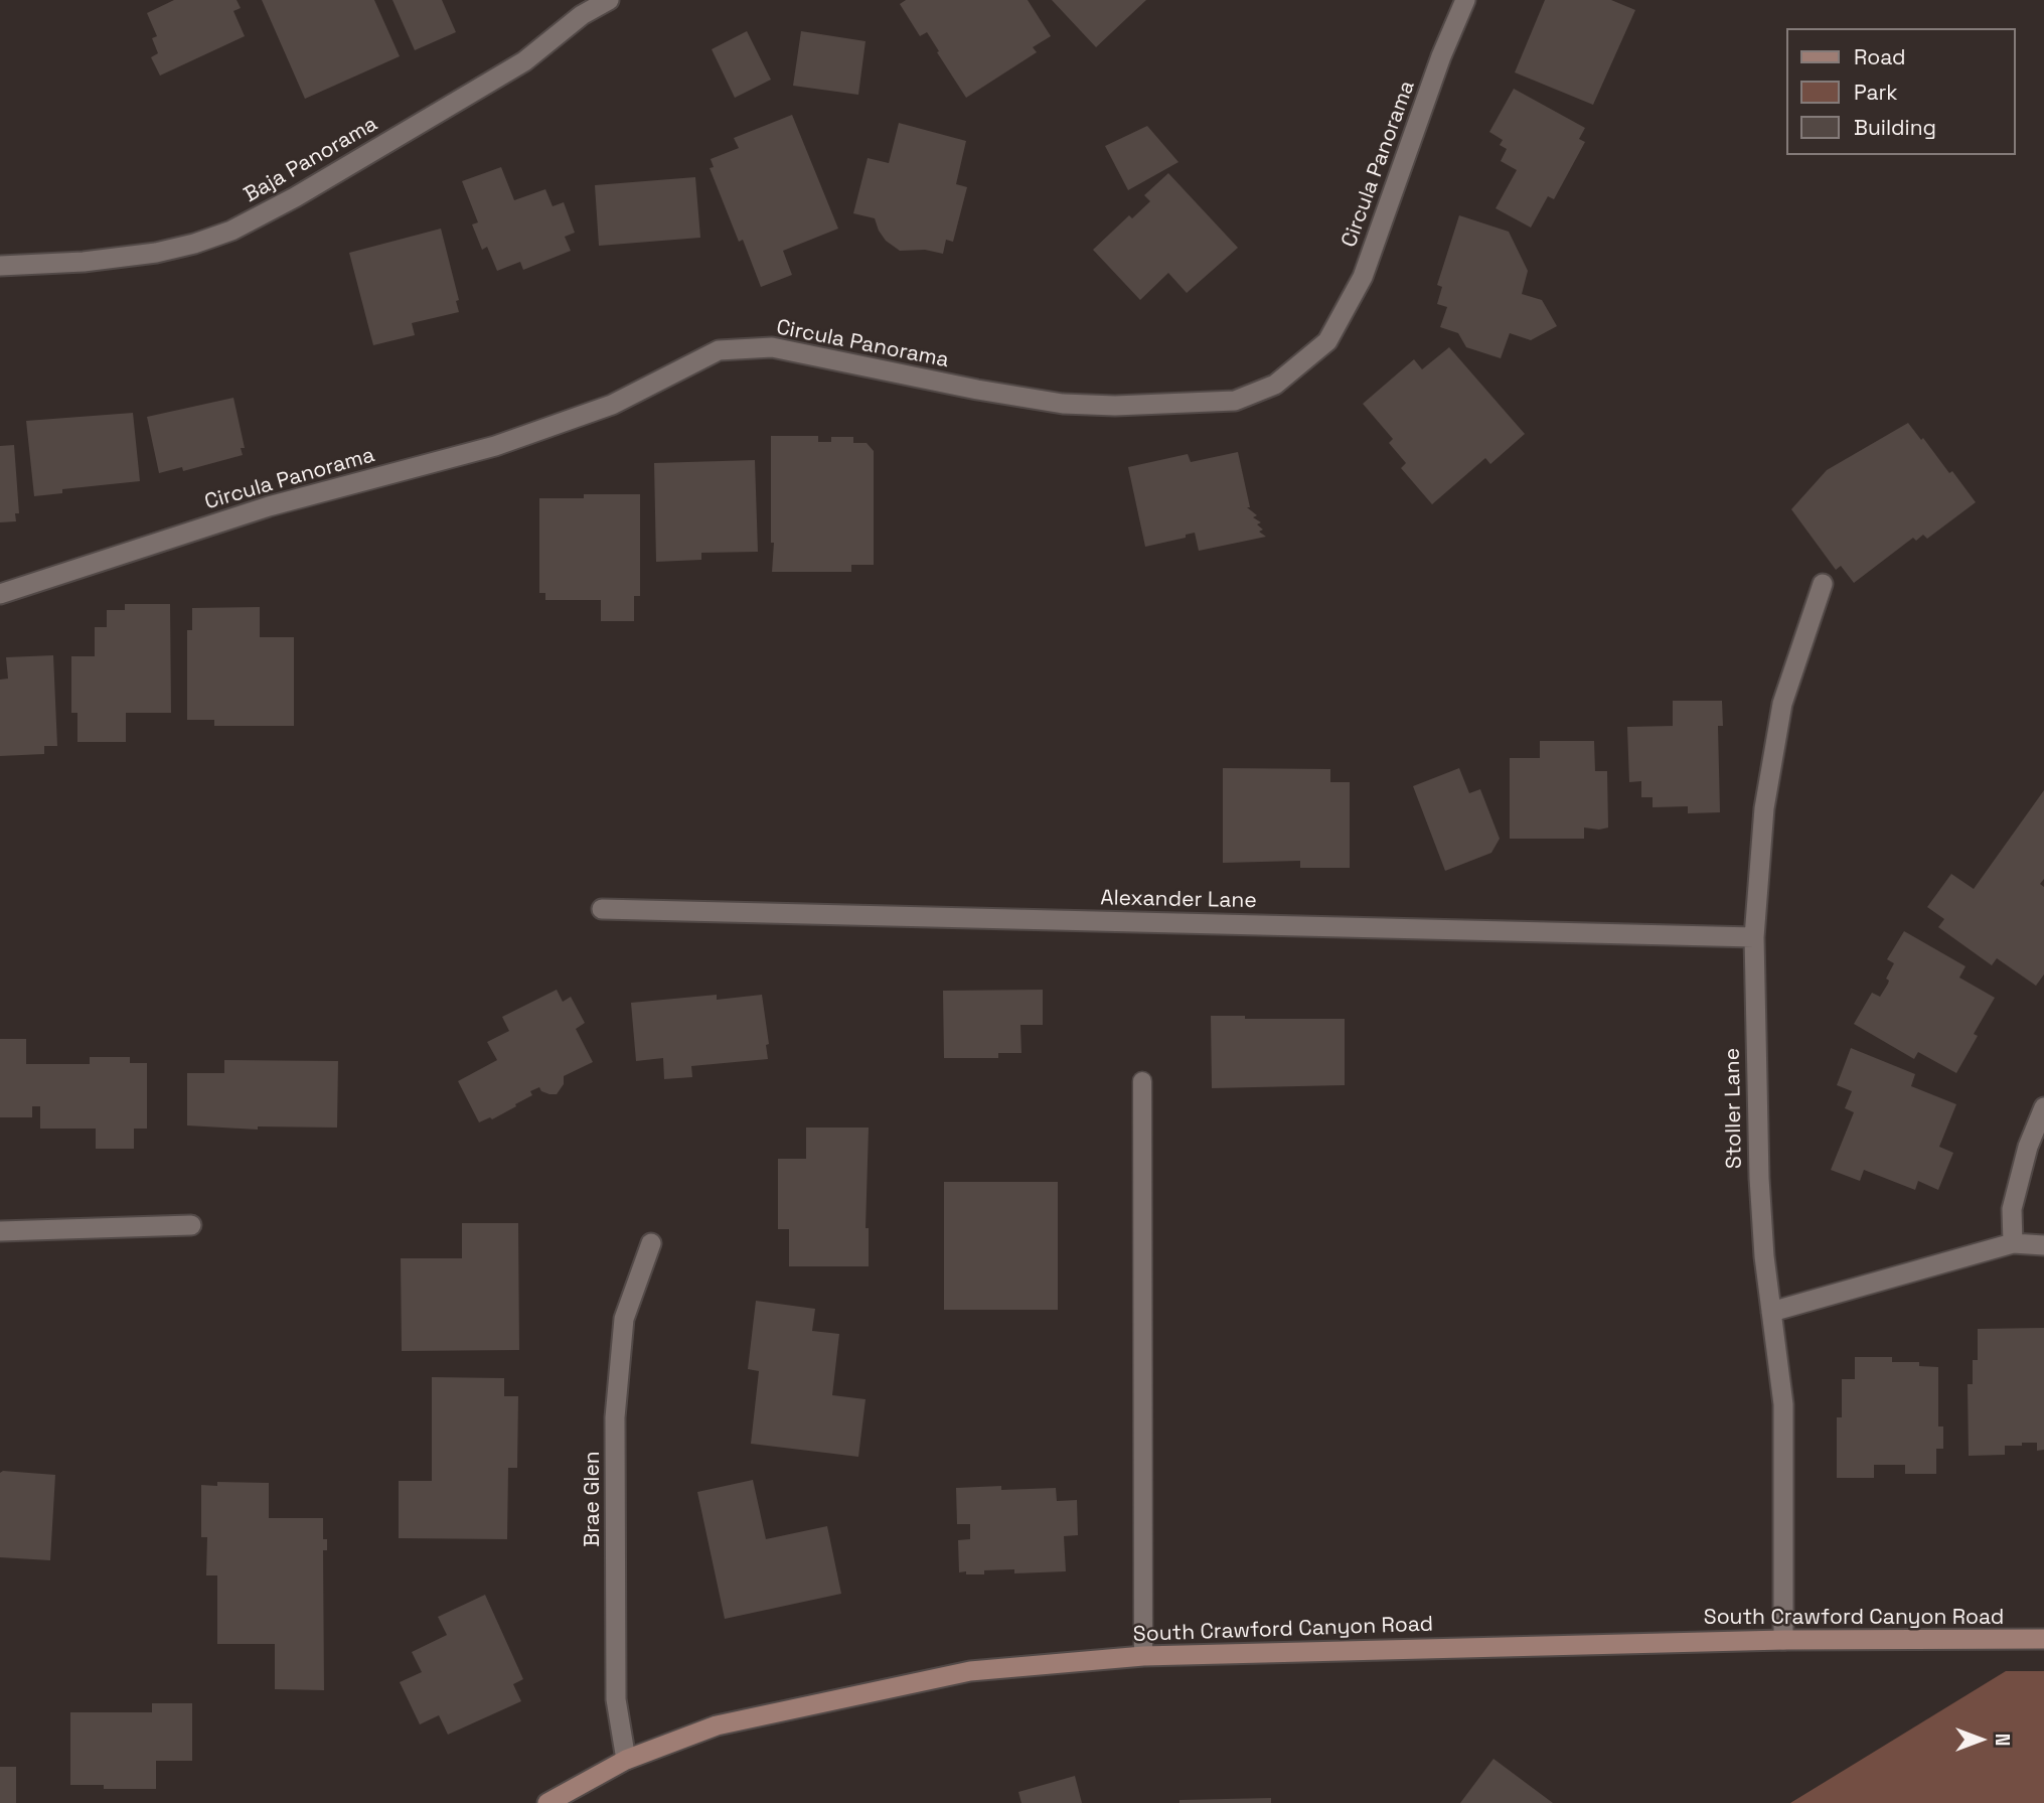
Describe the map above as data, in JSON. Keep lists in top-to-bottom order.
{
  "streets": {
    "main road": ["South Crawford Canyon Road"],
    "street": [
      "Baja Panorama",
      "Circula Panorama",
      "Alexander Lane",
      "Stoller Lane",
      "Brae Glen"
    ]
  },
  "crossings": [
    ["Alexander Lane", "Stoller Lane"],
    ["Stoller Lane", "South Crawford Canyon Road"],
    ["Brae Glen", "South Crawford Canyon Road"]
  ],
  "legend": ["Road", "Park", "Building"],
  "north": "right"
}
